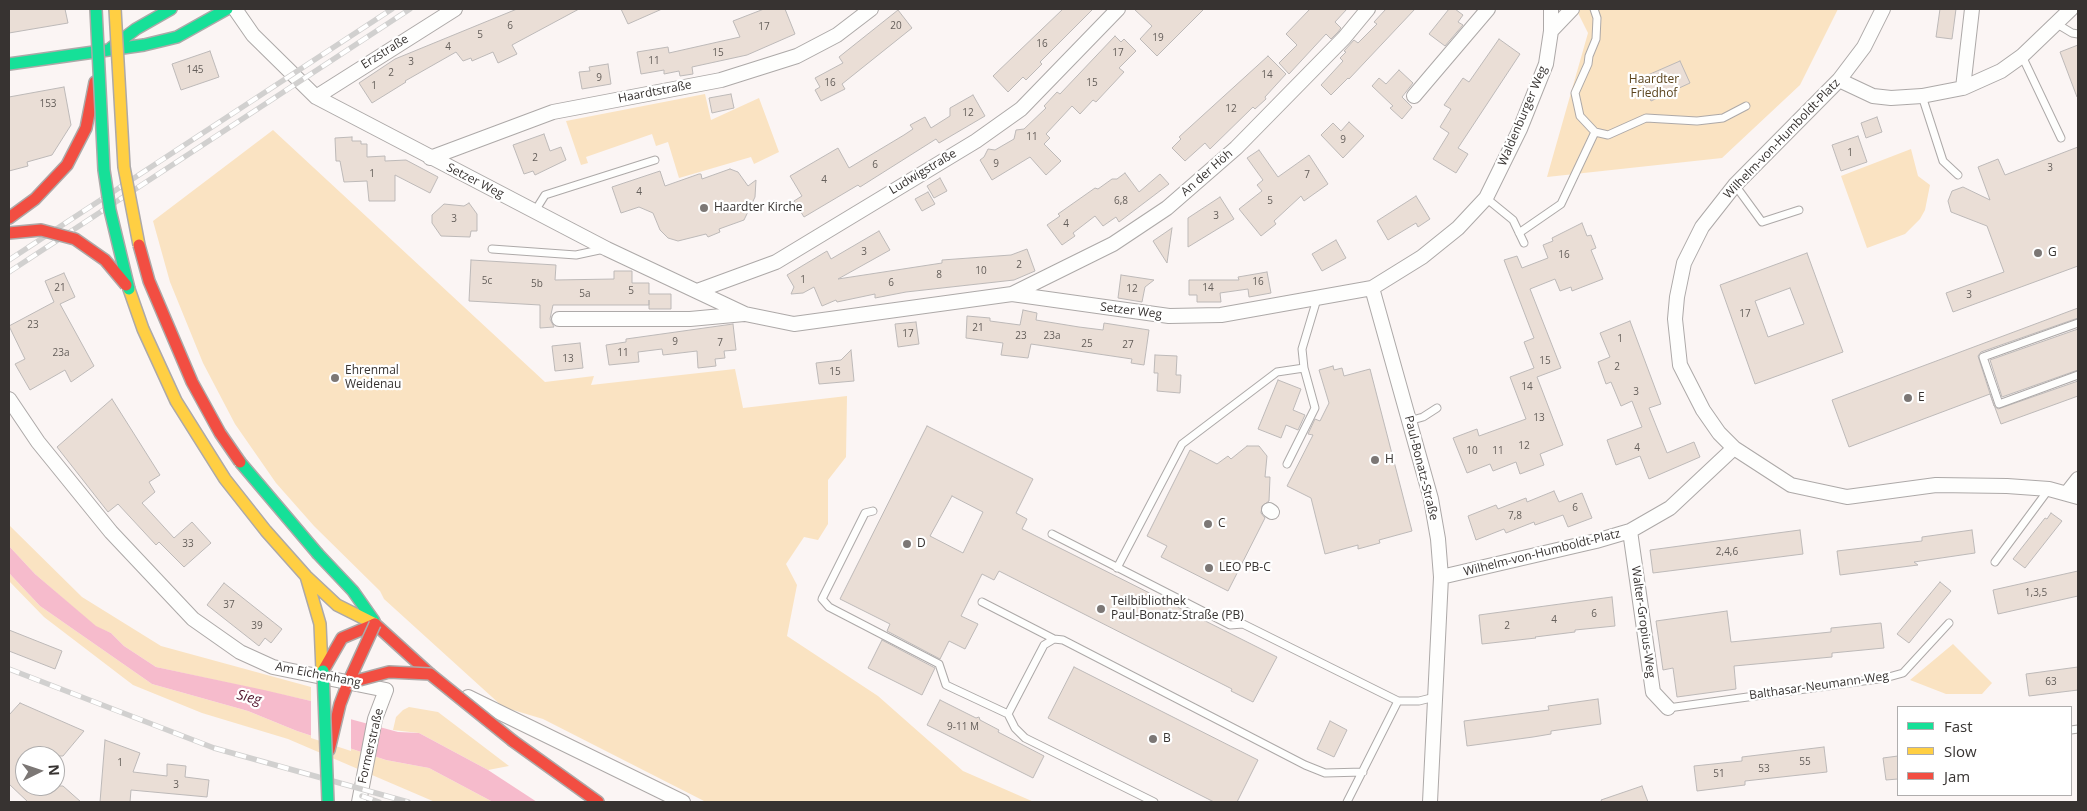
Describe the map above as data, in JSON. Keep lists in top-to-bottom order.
{
  "streets": {
    "street": [
      "Erzstraße",
      "Haardtstraße",
      "Waldenburger Weg",
      "Wilhelm-von-Humboldt-Platz",
      "Ludwigstraße",
      "An der Höh",
      "Setzer Weg",
      "Paul-Bonatz-Straße",
      "Walter-Gropius-Weg",
      "Am Eichenhang",
      "Formerstraße"
    ],
    "lane": ["Balthasar-Neumann-Weg"]
  },
  "crossings": [
    ["Erzstraße", "Setzer Weg"],
    ["Haardtstraße", "Setzer Weg"],
    ["Waldenburger Weg", "Setzer Weg"],
    ["Wilhelm-von-Humboldt-Platz", "Paul-Bonatz-Straße"],
    ["Wilhelm-von-Humboldt-Platz", "Walter-Gropius-Weg"],
    ["Ludwigstraße", "Setzer Weg"],
    ["An der Höh", "Setzer Weg"],
    ["Setzer Weg", "Paul-Bonatz-Straße"],
    ["Walter-Gropius-Weg", "Balthasar-Neumann-Weg"],
    ["Am Eichenhang", "Formerstraße"]
  ],
  "water": ["Sieg"],
  "parks": ["Haardter Friedhof"],
  "places": [
    "Haardter Kirche",
    "G",
    "Ehrenmal Weidenau",
    "E",
    "H",
    "C",
    "D",
    "LEO PB-C",
    "Teilbibliothek Paul-Bonatz-Straße (PB)",
    "B"
  ],
  "house_numbers": [
    "6",
    "20",
    "17",
    "5",
    "19",
    "16",
    "4",
    "15",
    "17",
    "11",
    "3",
    "145",
    "2",
    "14",
    "9",
    "16",
    "15",
    "1",
    "153",
    "12",
    "12",
    "11",
    "9",
    "1",
    "2",
    "9",
    "6",
    "3",
    "1",
    "7",
    "4",
    "4",
    "6,8",
    "5",
    "3",
    "3",
    "4",
    "3",
    "16",
    "2",
    "10",
    "8",
    "1",
    "5c",
    "16",
    "6",
    "5b",
    "21",
    "14",
    "12",
    "5",
    "5a",
    "3",
    "17",
    "23",
    "21",
    "17",
    "23",
    "23a",
    "1",
    "9",
    "7",
    "25",
    "27",
    "23a",
    "11",
    "13",
    "15",
    "2",
    "15",
    "14",
    "3",
    "13",
    "12",
    "4",
    "10",
    "11",
    "6",
    "7,8",
    "33",
    "2,4,6",
    "1,3,5",
    "37",
    "6",
    "4",
    "39",
    "2",
    "63",
    "9-11 M",
    "55",
    "1",
    "53",
    "51",
    "3"
  ],
  "legend": ["Fast", "Slow", "Jam"],
  "north": "right"
}
